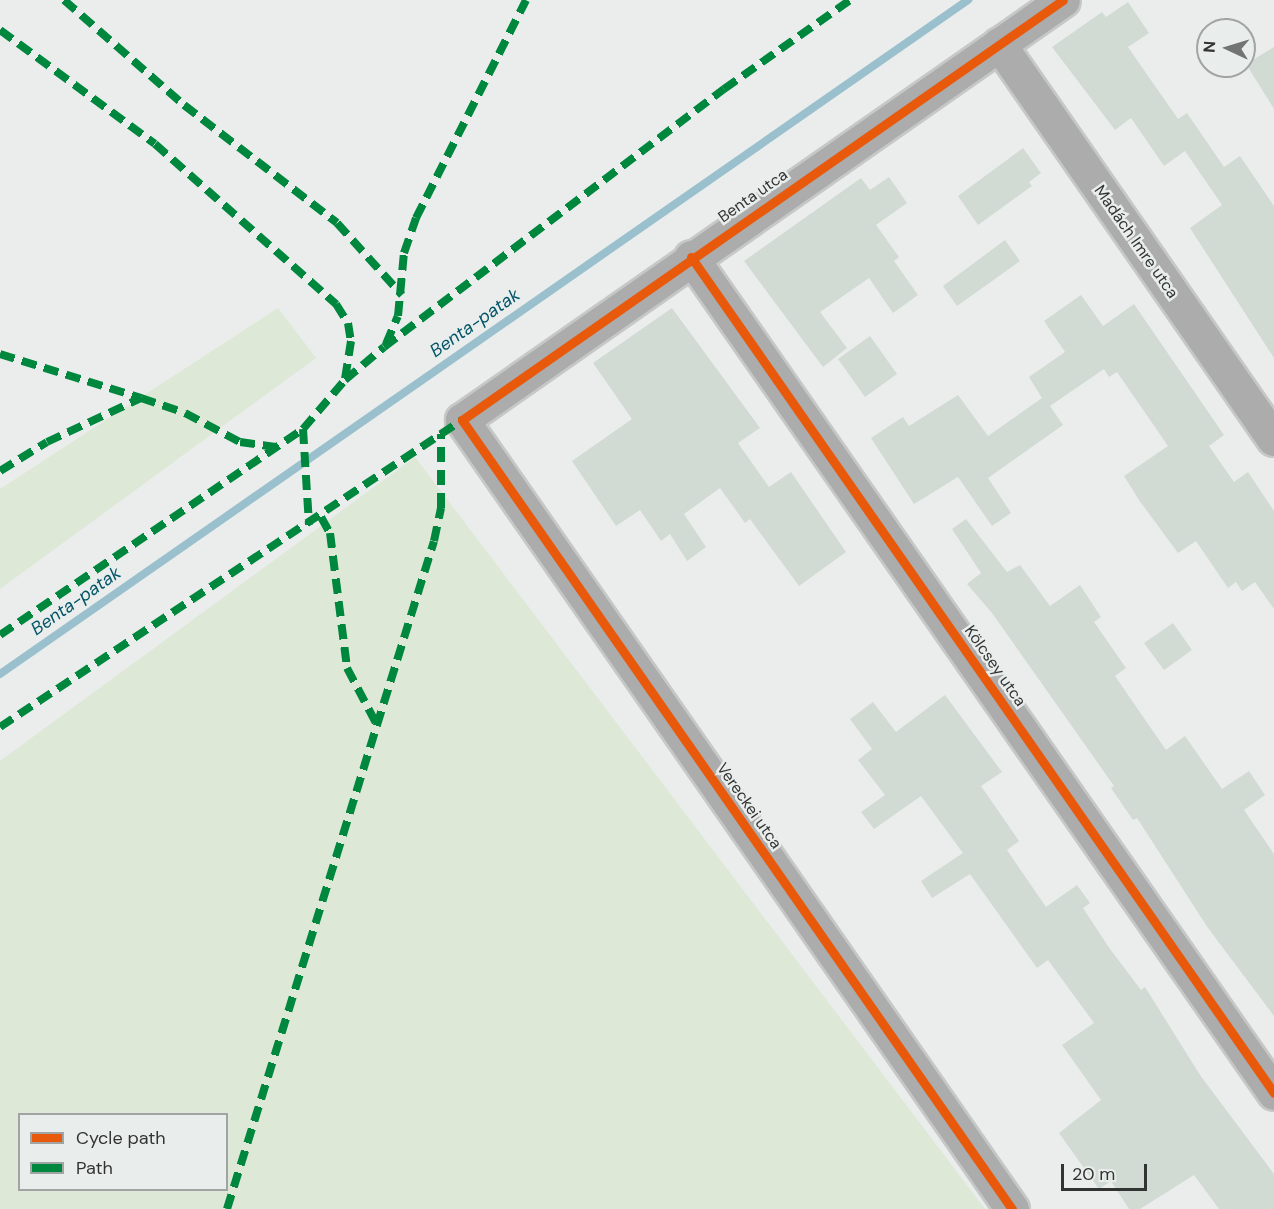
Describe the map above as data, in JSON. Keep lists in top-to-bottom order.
{
  "streets": {
    "street": [
      "Benta utca",
      "Madách Imre utca",
      "Kölcsey utca",
      "Vereckei utca"
    ]
  },
  "crossings": [
    ["Benta utca", "Madách Imre utca"],
    ["Benta utca", "Kölcsey utca"],
    ["Benta utca", "Vereckei utca"]
  ],
  "water": ["Benta-patak"],
  "legend": ["Cycle path", "Path"],
  "scale_bar": "20 m",
  "north": "left"
}
